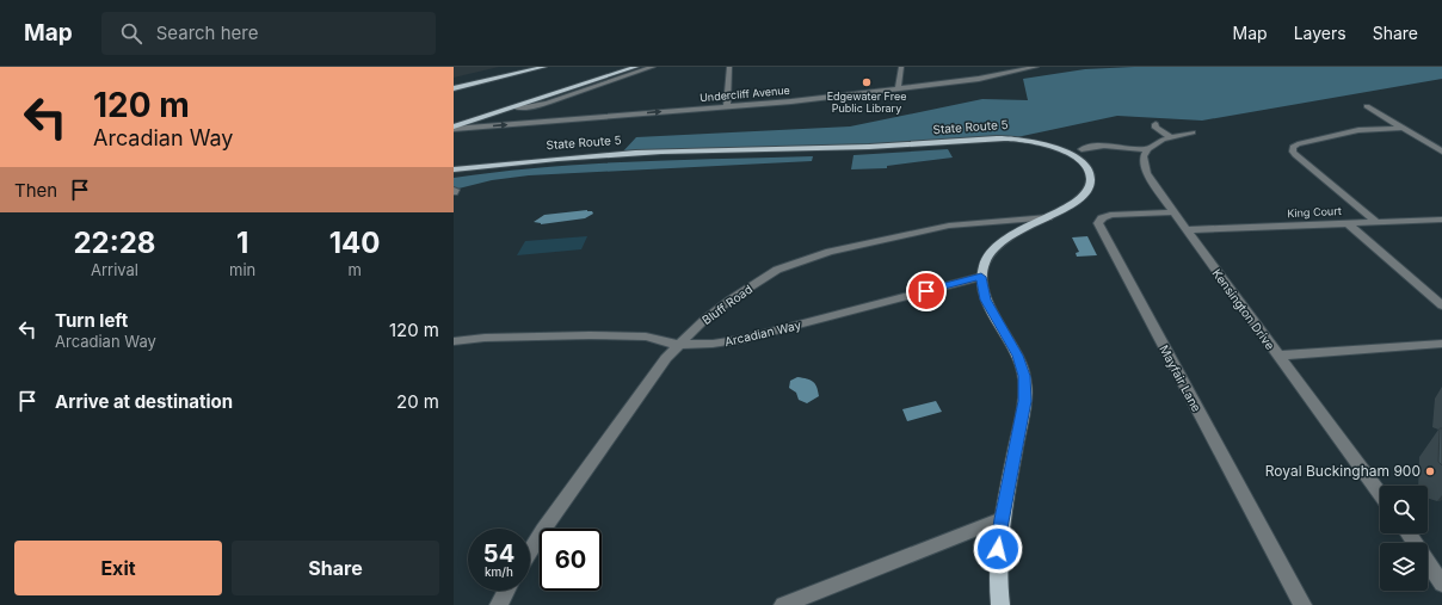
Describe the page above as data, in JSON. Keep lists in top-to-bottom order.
{
  "streets": {
    "main road": ["State Route 5"],
    "street": [
      "Undercliff Avenue",
      "King Court",
      "Bluff Road",
      "Kensington Drive",
      "Arcadian Way",
      "Mayfair Lane"
    ]
  },
  "crossings": [
    ["State Route 5", "Bluff Road"],
    ["State Route 5", "Arcadian Way"],
    ["King Court", "Kensington Drive"],
    ["Bluff Road", "Arcadian Way"],
    ["Kensington Drive", "Mayfair Lane"]
  ],
  "places": ["Edgewater Free Public Library", "Royal Buckingham 900"],
  "page": {
    "header": "Map",
    "search": "Search here",
    "nav": ["Map", "Layers", "Share"],
    "turn": ["120 m", "Arcadian Way"],
    "then": "Then",
    "eta": [
      "22:28",
      "Arrival",
      "1",
      "min",
      "140",
      "m"
    ],
    "list": [
      {
        "name": "Turn left",
        "note": "Arcadian Way",
        "value": "120 m"
      },
      {
        "name": "Arrive at destination",
        "value": "20 m"
      }
    ],
    "speed": "54 km/h",
    "limit": "60",
    "buttons": ["Exit", "Share"]
  }
}
